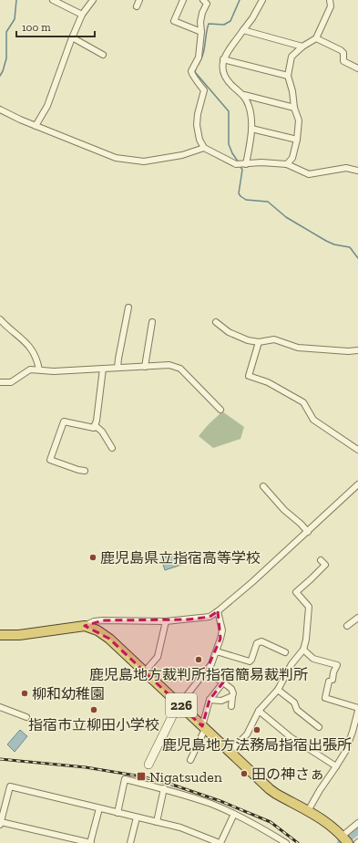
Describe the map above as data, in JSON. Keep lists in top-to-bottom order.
{
  "streets": {
    "highway": ["226"]
  },
  "places": {
    "other": [
      "鹿児島県立指宿高等学校",
      "鹿児島地方裁判所指宿簡易裁判所",
      "柳和幼稚園",
      "指宿市立柳田小学校",
      "鹿児島地方法務局指宿出張所",
      "田の神さぁ"
    ],
    "transit": ["Nigatsuden"]
  },
  "scale_bar": "100 m"
}
